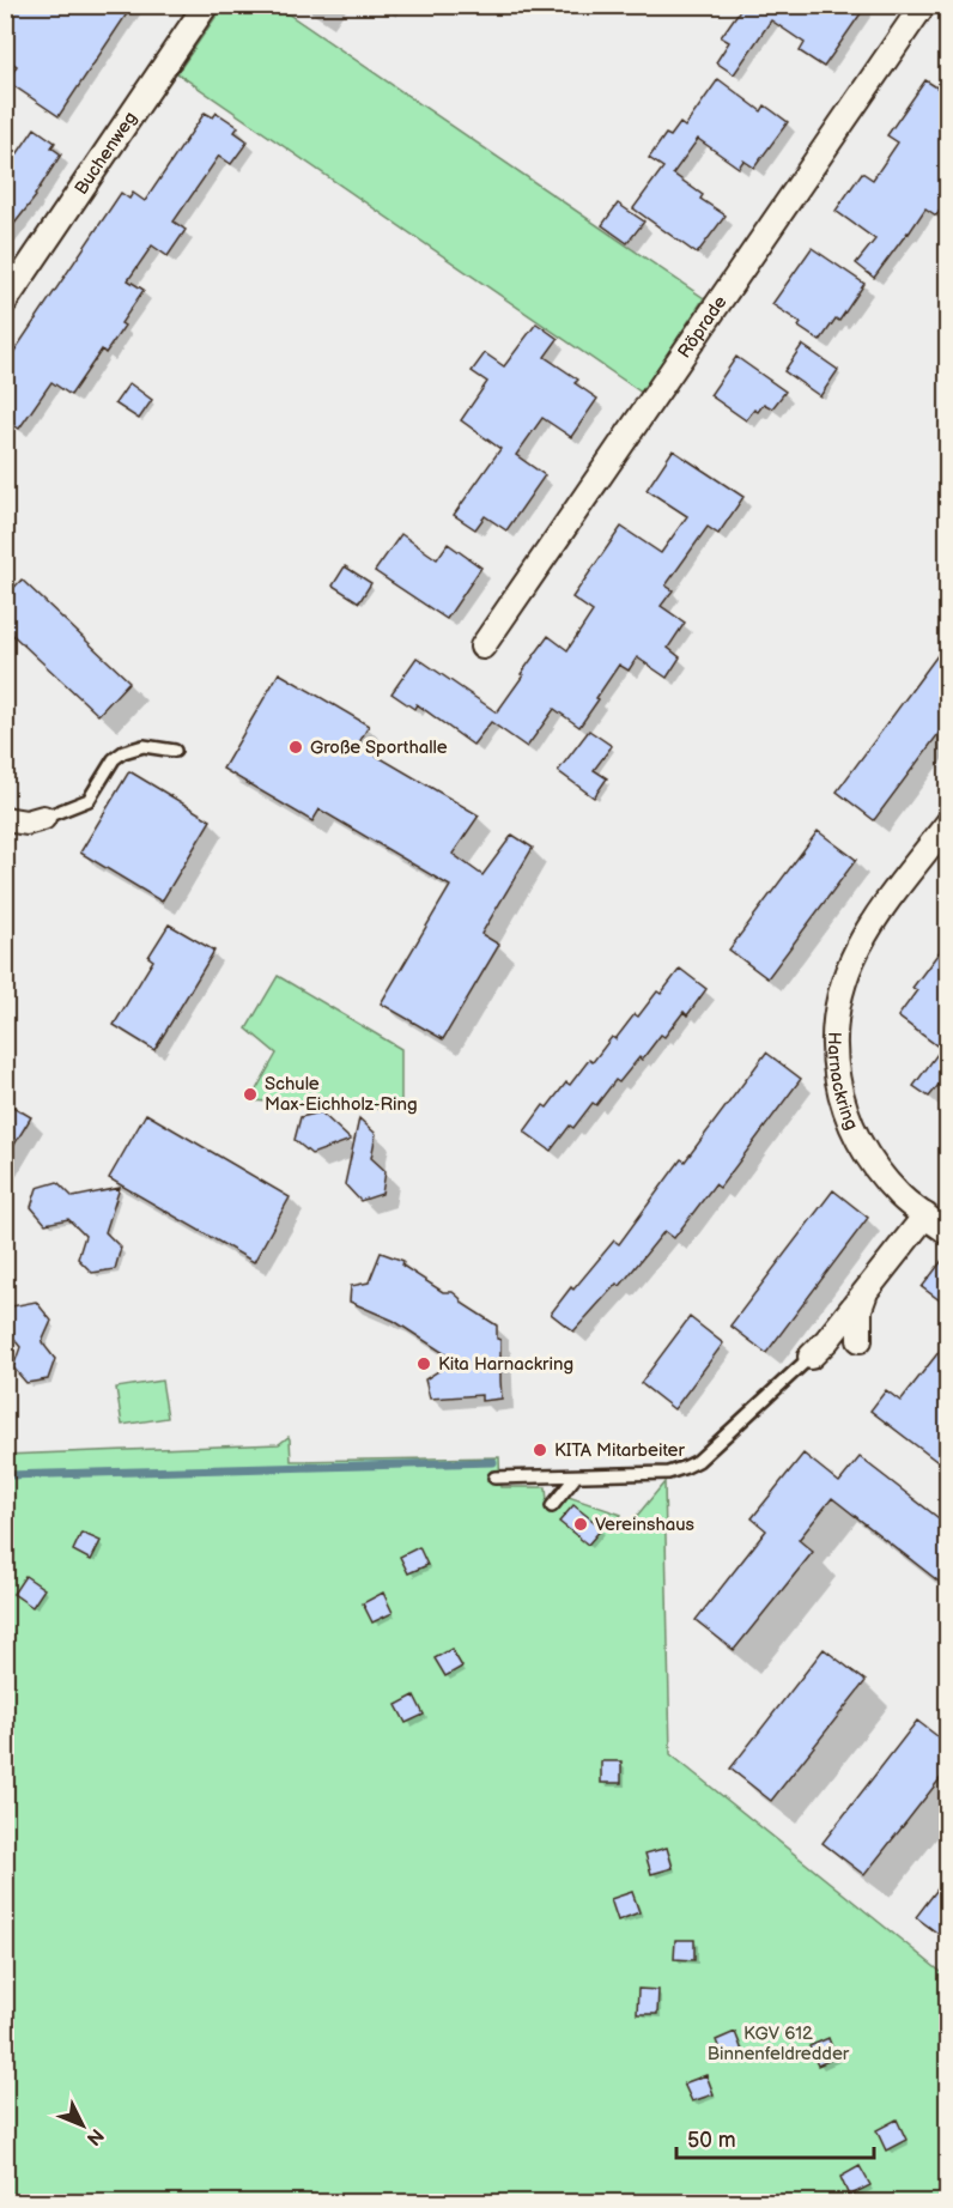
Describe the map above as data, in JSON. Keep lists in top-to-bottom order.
{
  "streets": {
    "street": ["Buchenweg", "Röprade", "Harnackring"]
  },
  "parks": ["KGV 612 Binnenfeldredder"],
  "places": [
    "Große Sporthalle",
    "Schule Max-Eichholz-Ring",
    "Kita Harnackring",
    "KITA Mitarbeiter",
    "Vereinshaus"
  ],
  "scale_bar": "50 m",
  "north": "bottom right"
}
